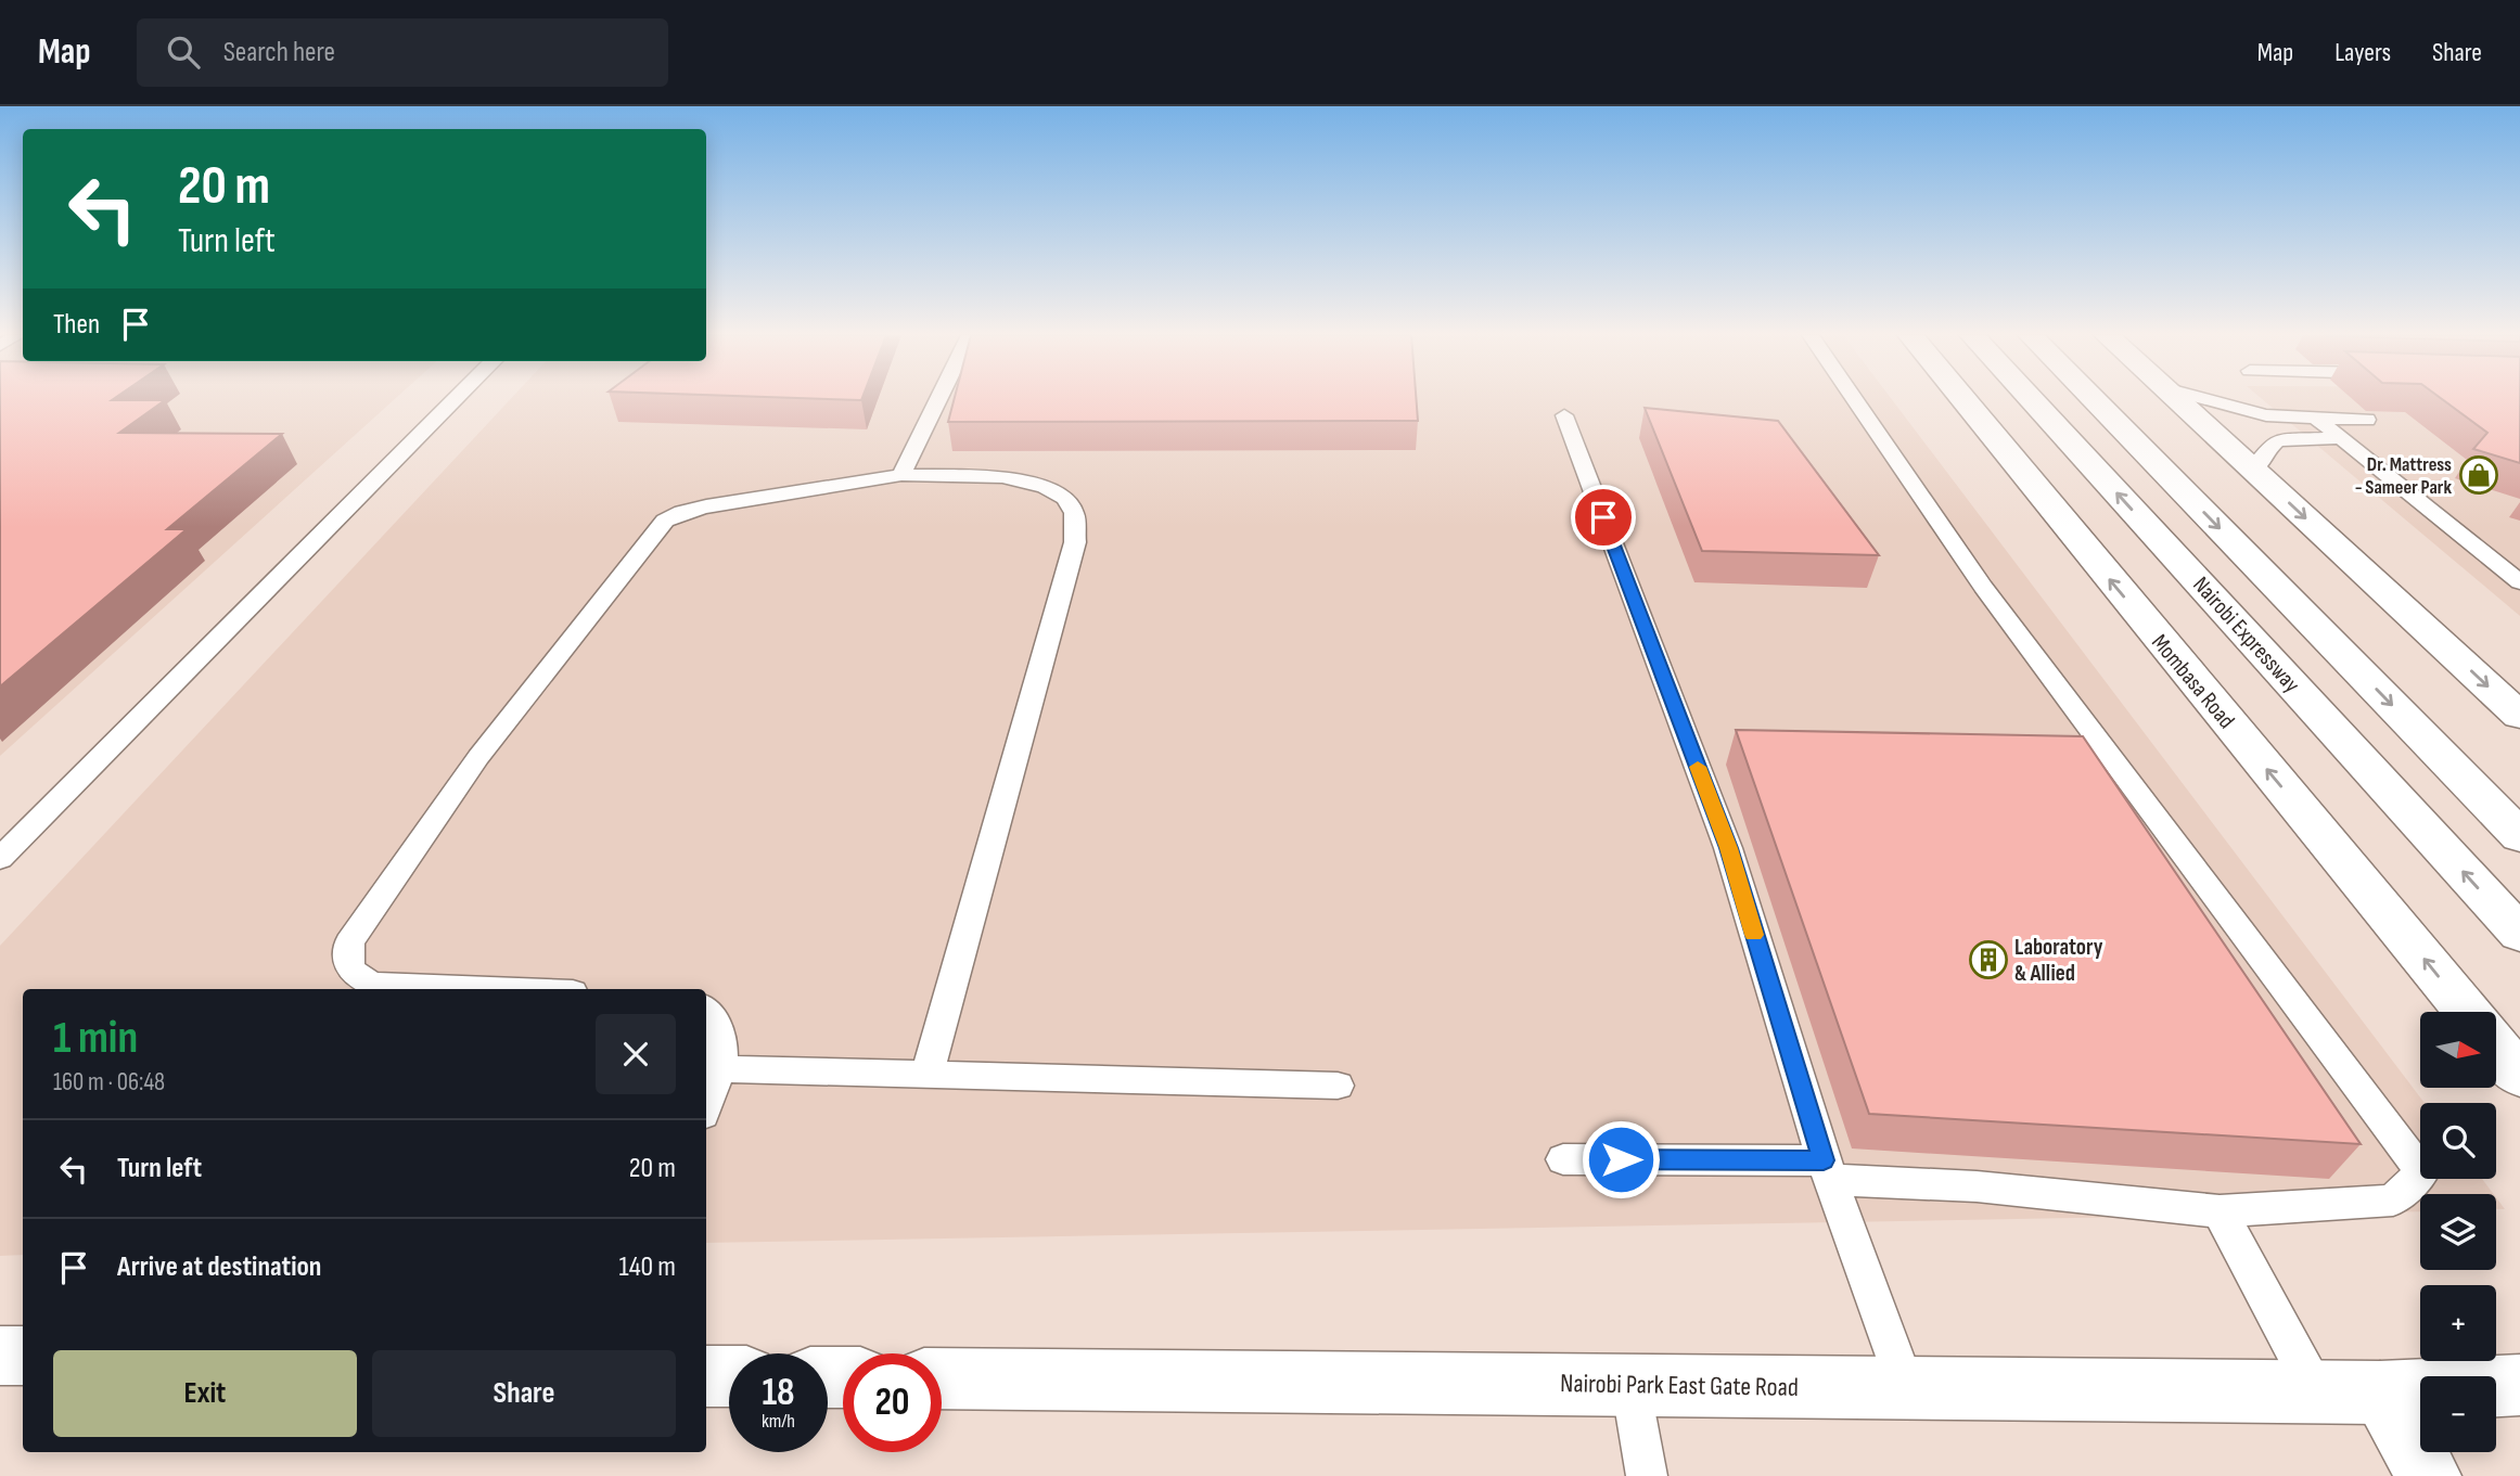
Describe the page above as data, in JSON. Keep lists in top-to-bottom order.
{
  "streets": {
    "main road": ["Nairobi Expressway", "Mombasa Road", "Nairobi Park East Gate Road"]
  },
  "places": {
    "shop": ["Dr. Mattress - Sameer Park"],
    "building": ["Laboratory & Allied"]
  },
  "north": "right",
  "page": {
    "header": "Map",
    "search": "Search here",
    "nav": ["Map", "Layers", "Share"],
    "turn": ["20 m", "Turn left"],
    "then": "Then",
    "heading": ["1 min", "160 m · 06:48"],
    "map_buttons": ["+", "−"],
    "list": [
      {
        "name": "Turn left",
        "value": "20 m"
      },
      {
        "name": "Arrive at destination",
        "value": "140 m"
      }
    ],
    "buttons": ["Exit", "Share"],
    "speed": "18 km/h",
    "limit": "20"
  }
}
